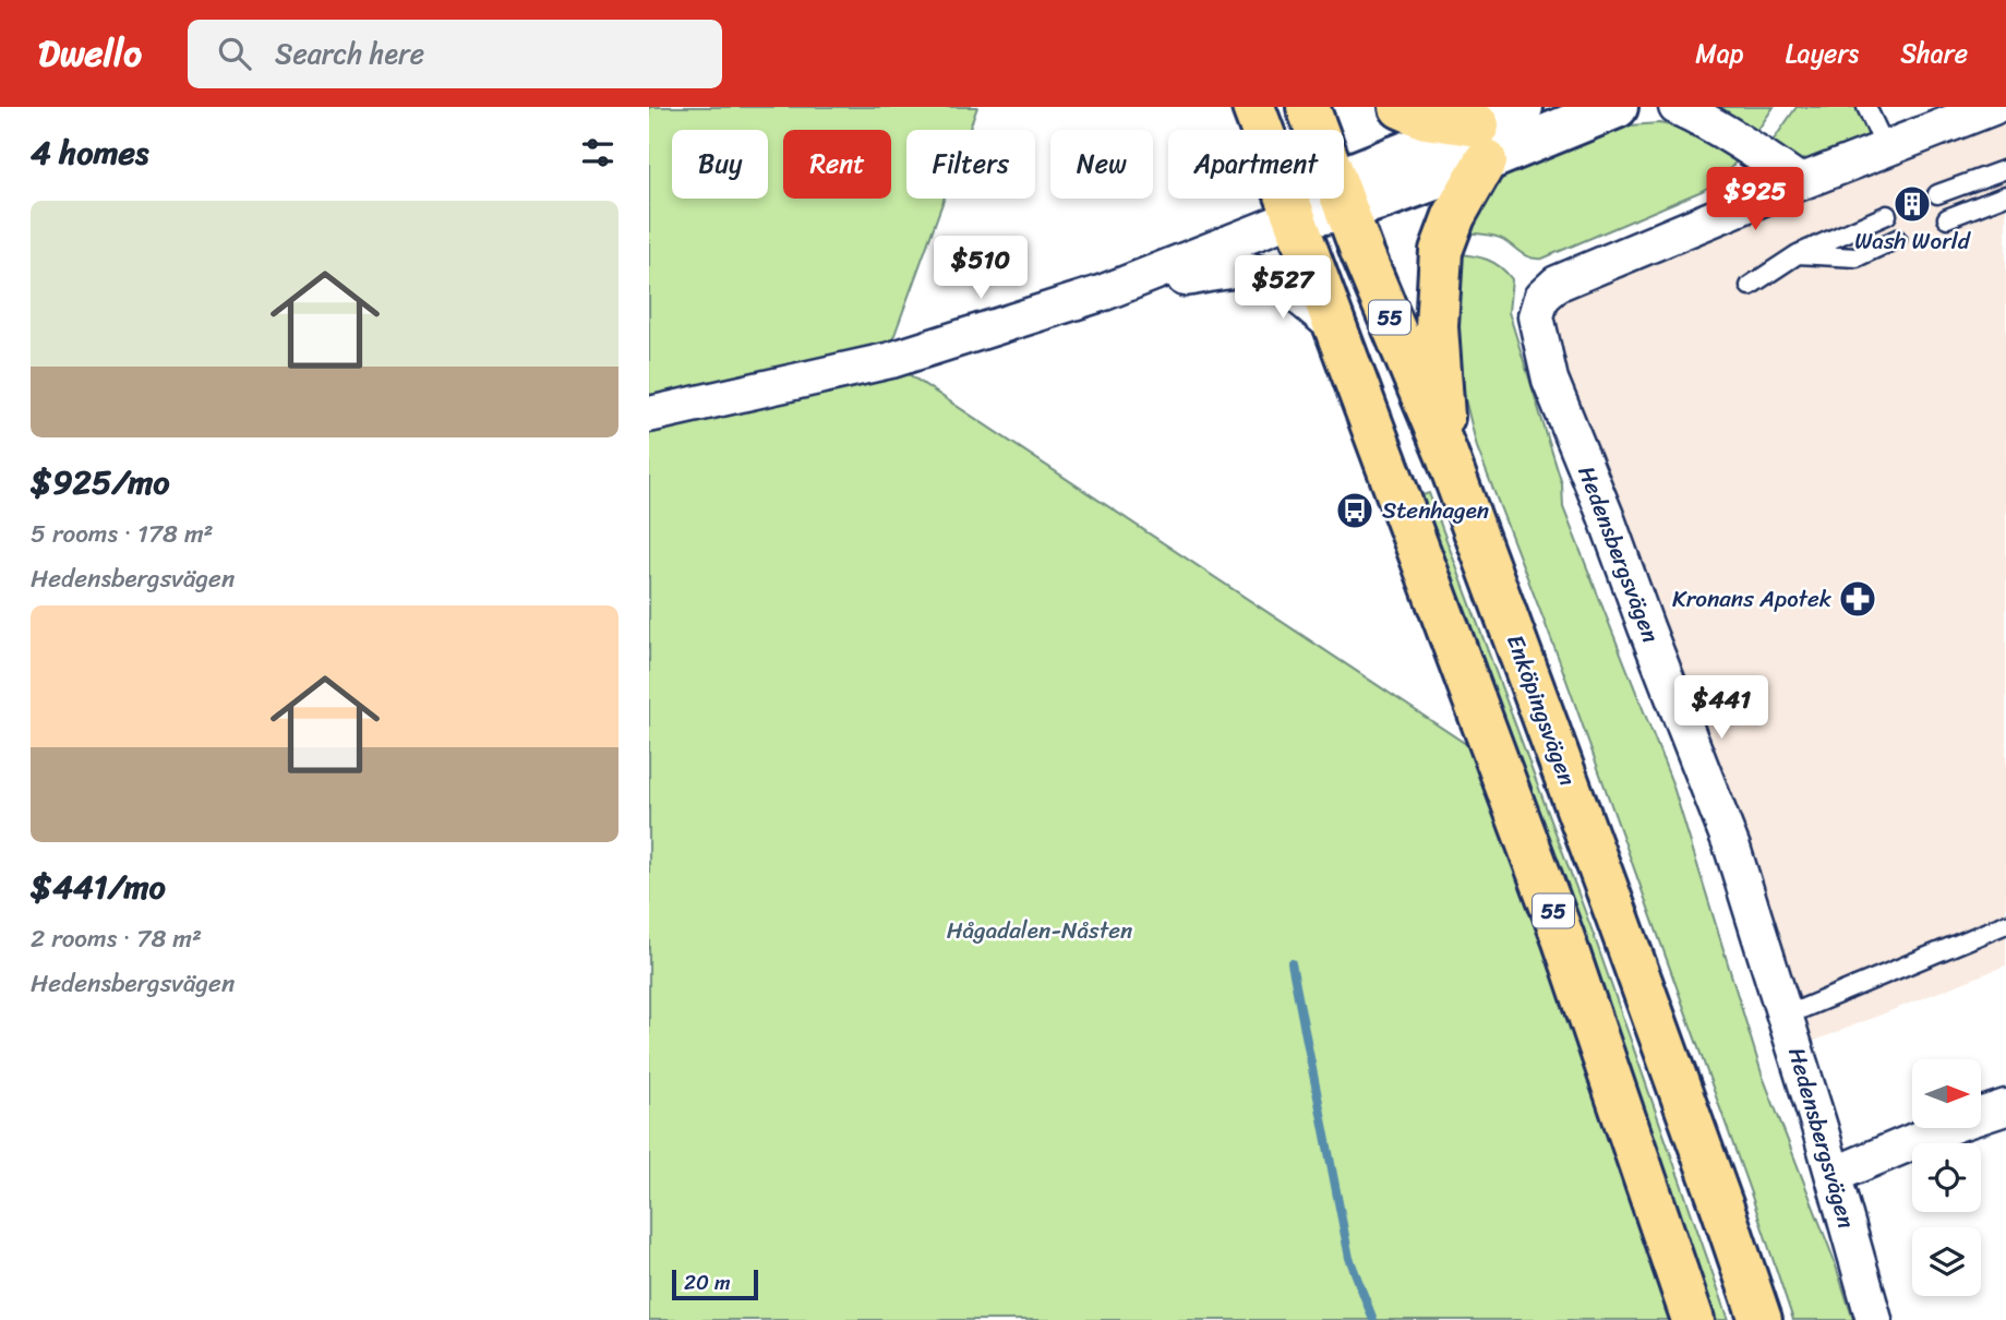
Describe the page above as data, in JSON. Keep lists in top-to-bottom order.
{
  "streets": {
    "main road": ["55", "Enköpingsvägen"],
    "street": ["Hedensbergsvägen"]
  },
  "parks": ["Hågadalen-Nåsten"],
  "places": {
    "building": ["Wash World"],
    "bus stop": ["Stenhagen"],
    "pharmacy": ["Kronans Apotek"]
  },
  "scale_bar": "20 m",
  "north": "right",
  "page": {
    "header": "Dwello",
    "search": "Search here",
    "nav": ["Map", "Layers", "Share"],
    "heading": "4 homes",
    "chip": [
      "Buy",
      "Rent",
      "Filters",
      "New",
      "Apartment"
    ],
    "price": [
      "$925",
      "$510",
      "$527",
      "$441"
    ],
    "list": [
      {
        "name": "$925/mo",
        "note": "5 rooms · 178 m² · Hedensbergsvägen"
      },
      {
        "name": "$441/mo",
        "note": "2 rooms · 78 m² · Hedensbergsvägen"
      }
    ],
    "scale": "20 m"
  }
}
